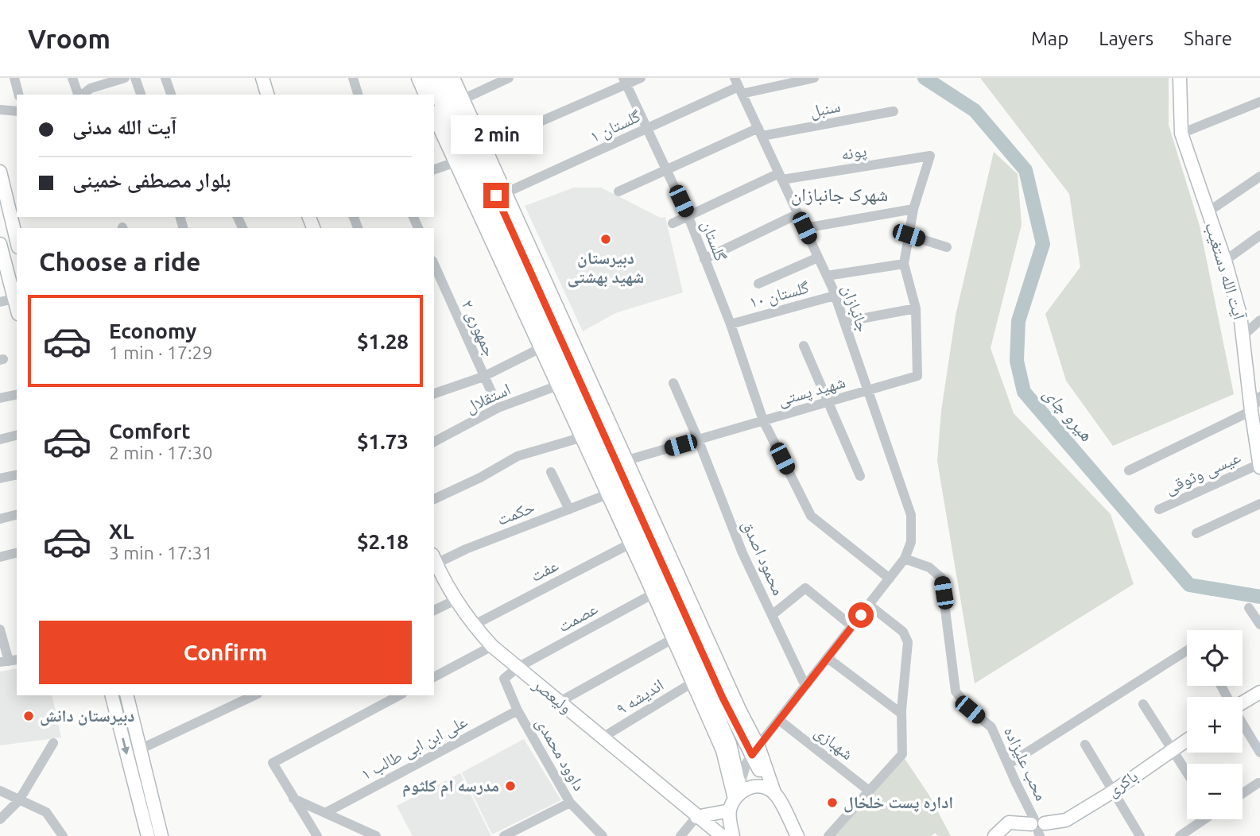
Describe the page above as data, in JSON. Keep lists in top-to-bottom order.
{
  "streets": {
    "main road": ["آیت الله دستغیب", "ولیعصر", "باکری"],
    "street": [
      "سنبل",
      "گلستان ۱",
      "پونه",
      "گلستان",
      "گلستان ۱۰",
      "جانبازان",
      "جمهوری ۲",
      "شهید پستی",
      "استقلال",
      "عیسی وثوقی",
      "حکمت",
      "محمود اصدق",
      "عفت",
      "عصمت",
      "اندیشه ۹",
      "شهبازی",
      "علی ابن ابی طالب ۱",
      "داوود محمدی",
      "محب علیزاده"
    ]
  },
  "crossings": [
    ["سنبل", "گلستان"],
    ["سنبل", "جانبازان"],
    ["گلستان ۱", "گلستان"],
    ["گلستان ۱", "جانبازان"],
    ["پونه", "گلستان"],
    ["پونه", "جانبازان"],
    ["گلستان", "گلستان ۱۰"],
    ["گلستان", "شهید پستی"],
    ["آیت الله دستغیب", "عیسی وثوقی"],
    ["گلستان ۱۰", "جانبازان"],
    ["جانبازان", "شهید پستی"],
    ["جانبازان", "محب علیزاده"],
    ["جمهوری ۲", "استقلال"],
    ["شهید پستی", "محمود اصدق"],
    ["حکمت", "ولیعصر"],
    ["عفت", "ولیعصر"],
    ["عصمت", "ولیعصر"],
    ["عصمت", "داوود محمدی"],
    ["ولیعصر", "اندیشه ۹"],
    ["علی ابن ابی طالب ۱", "داوود محمدی"],
    ["محب علیزاده", "باکری"]
  ],
  "districts": ["شهرک جانبازان"],
  "water": ["هیرو چای"],
  "places": [
    "دبیرستان شهید بهشتی",
    "دبیرستان دانش",
    "مدرسه ام کلثوم",
    "اداره پست خلخال"
  ],
  "page": {
    "header": "Vroom",
    "nav": ["Map", "Layers", "Share"],
    "banner": ["آیت‌ الله مدنی", "بلوار مصطفی خمینی"],
    "bubble": "2 min",
    "heading": "Choose a ride",
    "list": [
      {
        "name": "Economy",
        "note": "1 min · 17:29",
        "value": "$1.28"
      },
      {
        "name": "Comfort",
        "note": "2 min · 17:30",
        "value": "$1.73"
      },
      {
        "name": "XL",
        "note": "3 min · 17:31",
        "value": "$2.18"
      }
    ],
    "buttons": "Confirm",
    "map_buttons": ["+", "−"]
  }
}
